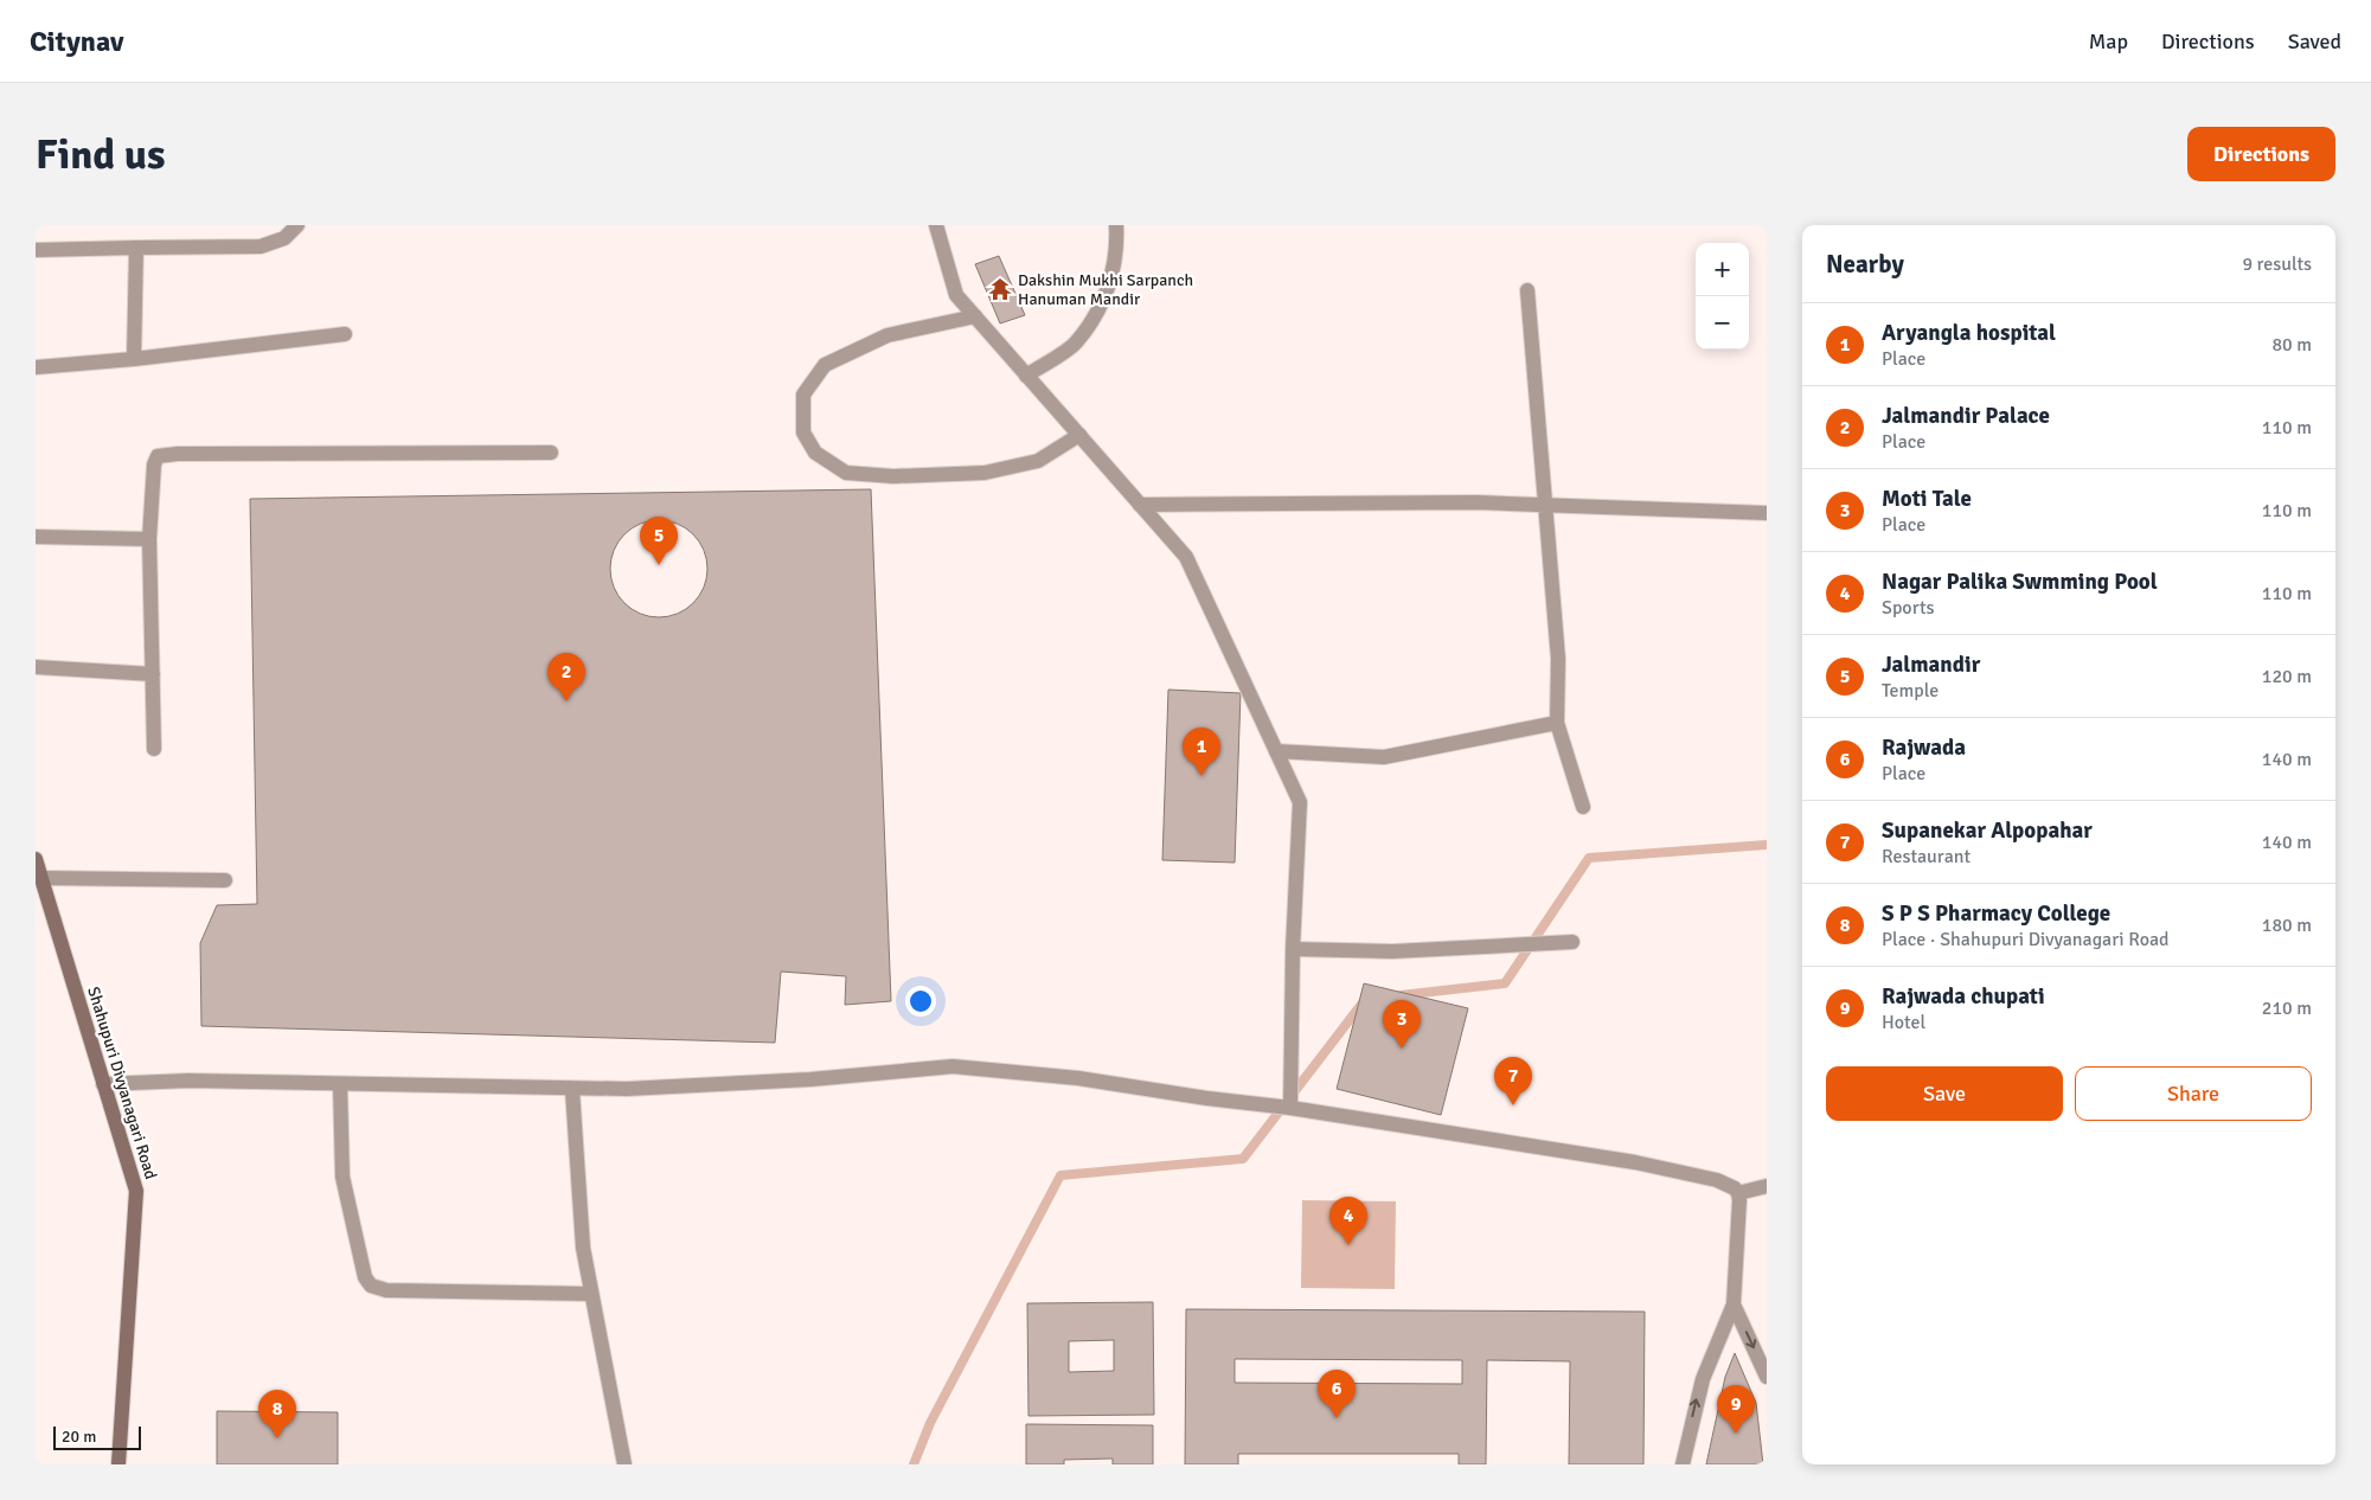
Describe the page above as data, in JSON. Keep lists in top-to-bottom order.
{
  "streets": {
    "main road": ["Shahupuri Divyanagari Road"]
  },
  "places": {
    "temple": ["Dakshin Mukhi Sarpanch Hanuman Mandir"]
  },
  "scale_bar": "20 m",
  "page": {
    "header": "Citynav",
    "nav": ["Map", "Directions", "Saved"],
    "buttons": [
      "Directions",
      ["Save", "Share"]
    ],
    "title": "Find us",
    "heading": ["Nearby", "9 results"],
    "map_buttons": ["+", "−"],
    "list": [
      {
        "mark": "1",
        "name": "Aryangla hospital",
        "note": "Place",
        "value": "80 m"
      },
      {
        "mark": "2",
        "name": "Jalmandir Palace",
        "note": "Place",
        "value": "110 m"
      },
      {
        "mark": "3",
        "name": "Moti Tale",
        "note": "Place",
        "value": "110 m"
      },
      {
        "mark": "4",
        "name": "Nagar Palika Swmming Pool",
        "note": "Sports",
        "value": "110 m"
      },
      {
        "mark": "5",
        "name": "Jalmandir",
        "note": "Temple",
        "value": "120 m"
      },
      {
        "mark": "6",
        "name": "Rajwada",
        "note": "Place",
        "value": "140 m"
      },
      {
        "mark": "7",
        "name": "Supanekar Alpopahar",
        "note": "Restaurant",
        "value": "140 m"
      },
      {
        "mark": "8",
        "name": "S P S Pharmacy College",
        "note": "Place · Shahupuri Divyanagari Road",
        "value": "180 m"
      },
      {
        "mark": "9",
        "name": "Rajwada chupati",
        "note": "Hotel",
        "value": "210 m"
      }
    ],
    "pins": [
      "5",
      "2",
      "1",
      "3",
      "7",
      "4",
      "6",
      "9",
      "8"
    ],
    "scale": "20 m"
  }
}
